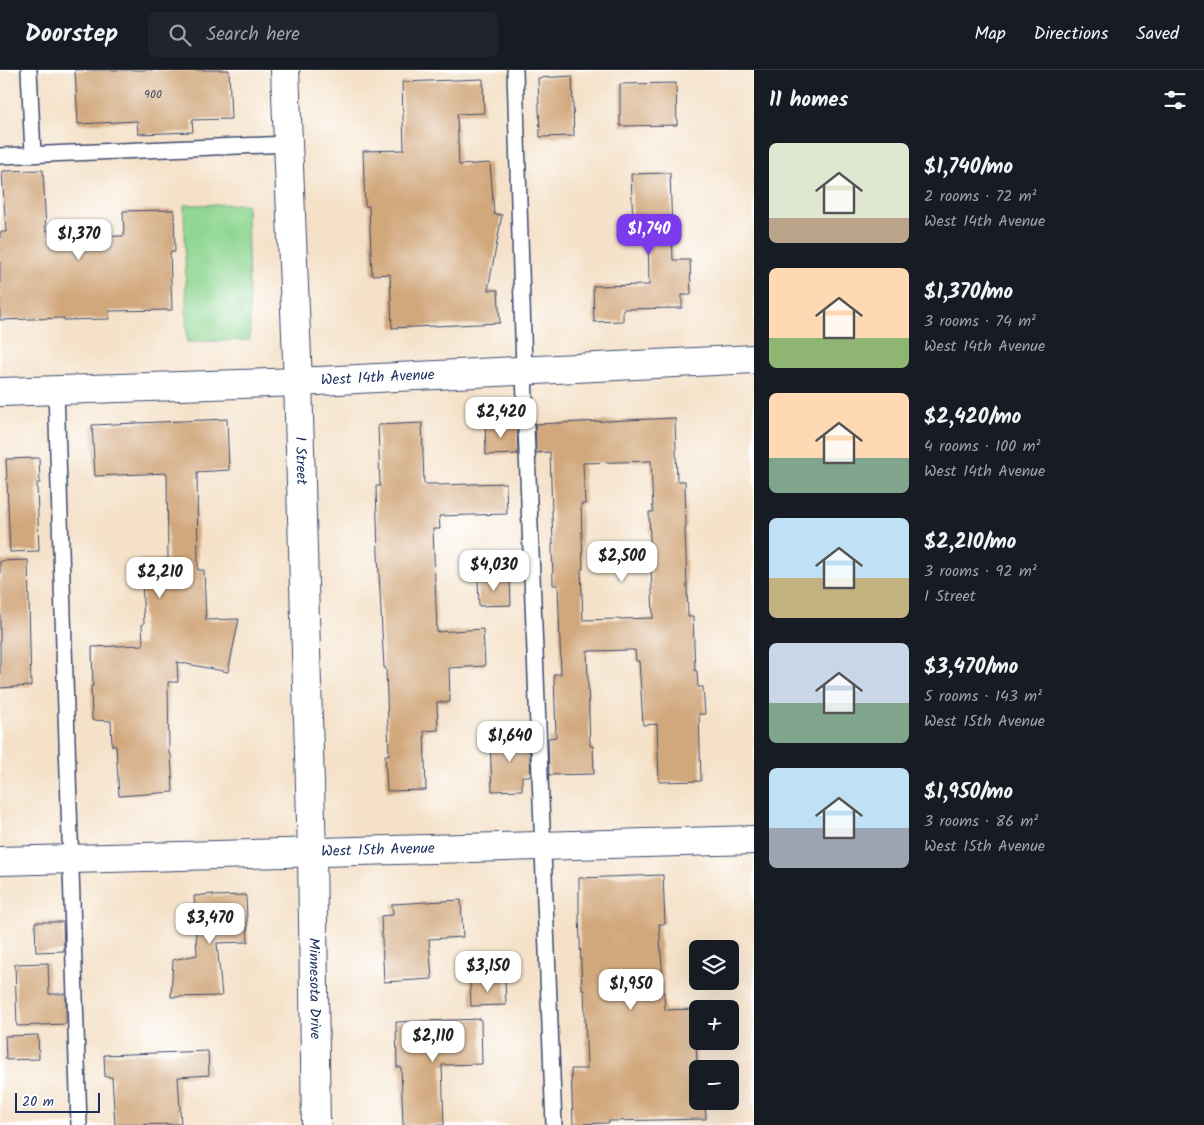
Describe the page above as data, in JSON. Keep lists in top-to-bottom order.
{
  "streets": {
    "main road": [
      "West 14th Avenue",
      "I Street",
      "West 15th Avenue",
      "Minnesota Drive"
    ]
  },
  "crossings": [
    ["West 14th Avenue", "I Street"],
    ["I Street", "West 15th Avenue"],
    ["I Street", "Minnesota Drive"],
    ["West 15th Avenue", "Minnesota Drive"]
  ],
  "house_numbers": ["900"],
  "scale_bar": "20 m",
  "page": {
    "header": "Doorstep",
    "search": "Search here",
    "nav": ["Map", "Directions", "Saved"],
    "heading": "11 homes",
    "list": [
      {
        "name": "$1,740/mo",
        "note": "2 rooms · 72 m² · West 14th Avenue"
      },
      {
        "name": "$1,370/mo",
        "note": "3 rooms · 74 m² · West 14th Avenue"
      },
      {
        "name": "$2,420/mo",
        "note": "4 rooms · 100 m² · West 14th Avenue"
      },
      {
        "name": "$2,210/mo",
        "note": "3 rooms · 92 m² · I Street"
      },
      {
        "name": "$3,470/mo",
        "note": "5 rooms · 143 m² · West 15th Avenue"
      },
      {
        "name": "$1,950/mo",
        "note": "3 rooms · 86 m² · West 15th Avenue"
      }
    ],
    "price": [
      "$1,740",
      "$1,370",
      "$2,420",
      "$2,500",
      "$4,030",
      "$2,210",
      "$1,640",
      "$3,470",
      "$3,150",
      "$1,950",
      "$2,110"
    ],
    "map_buttons": ["+", "−"],
    "scale": "20 m"
  }
}
